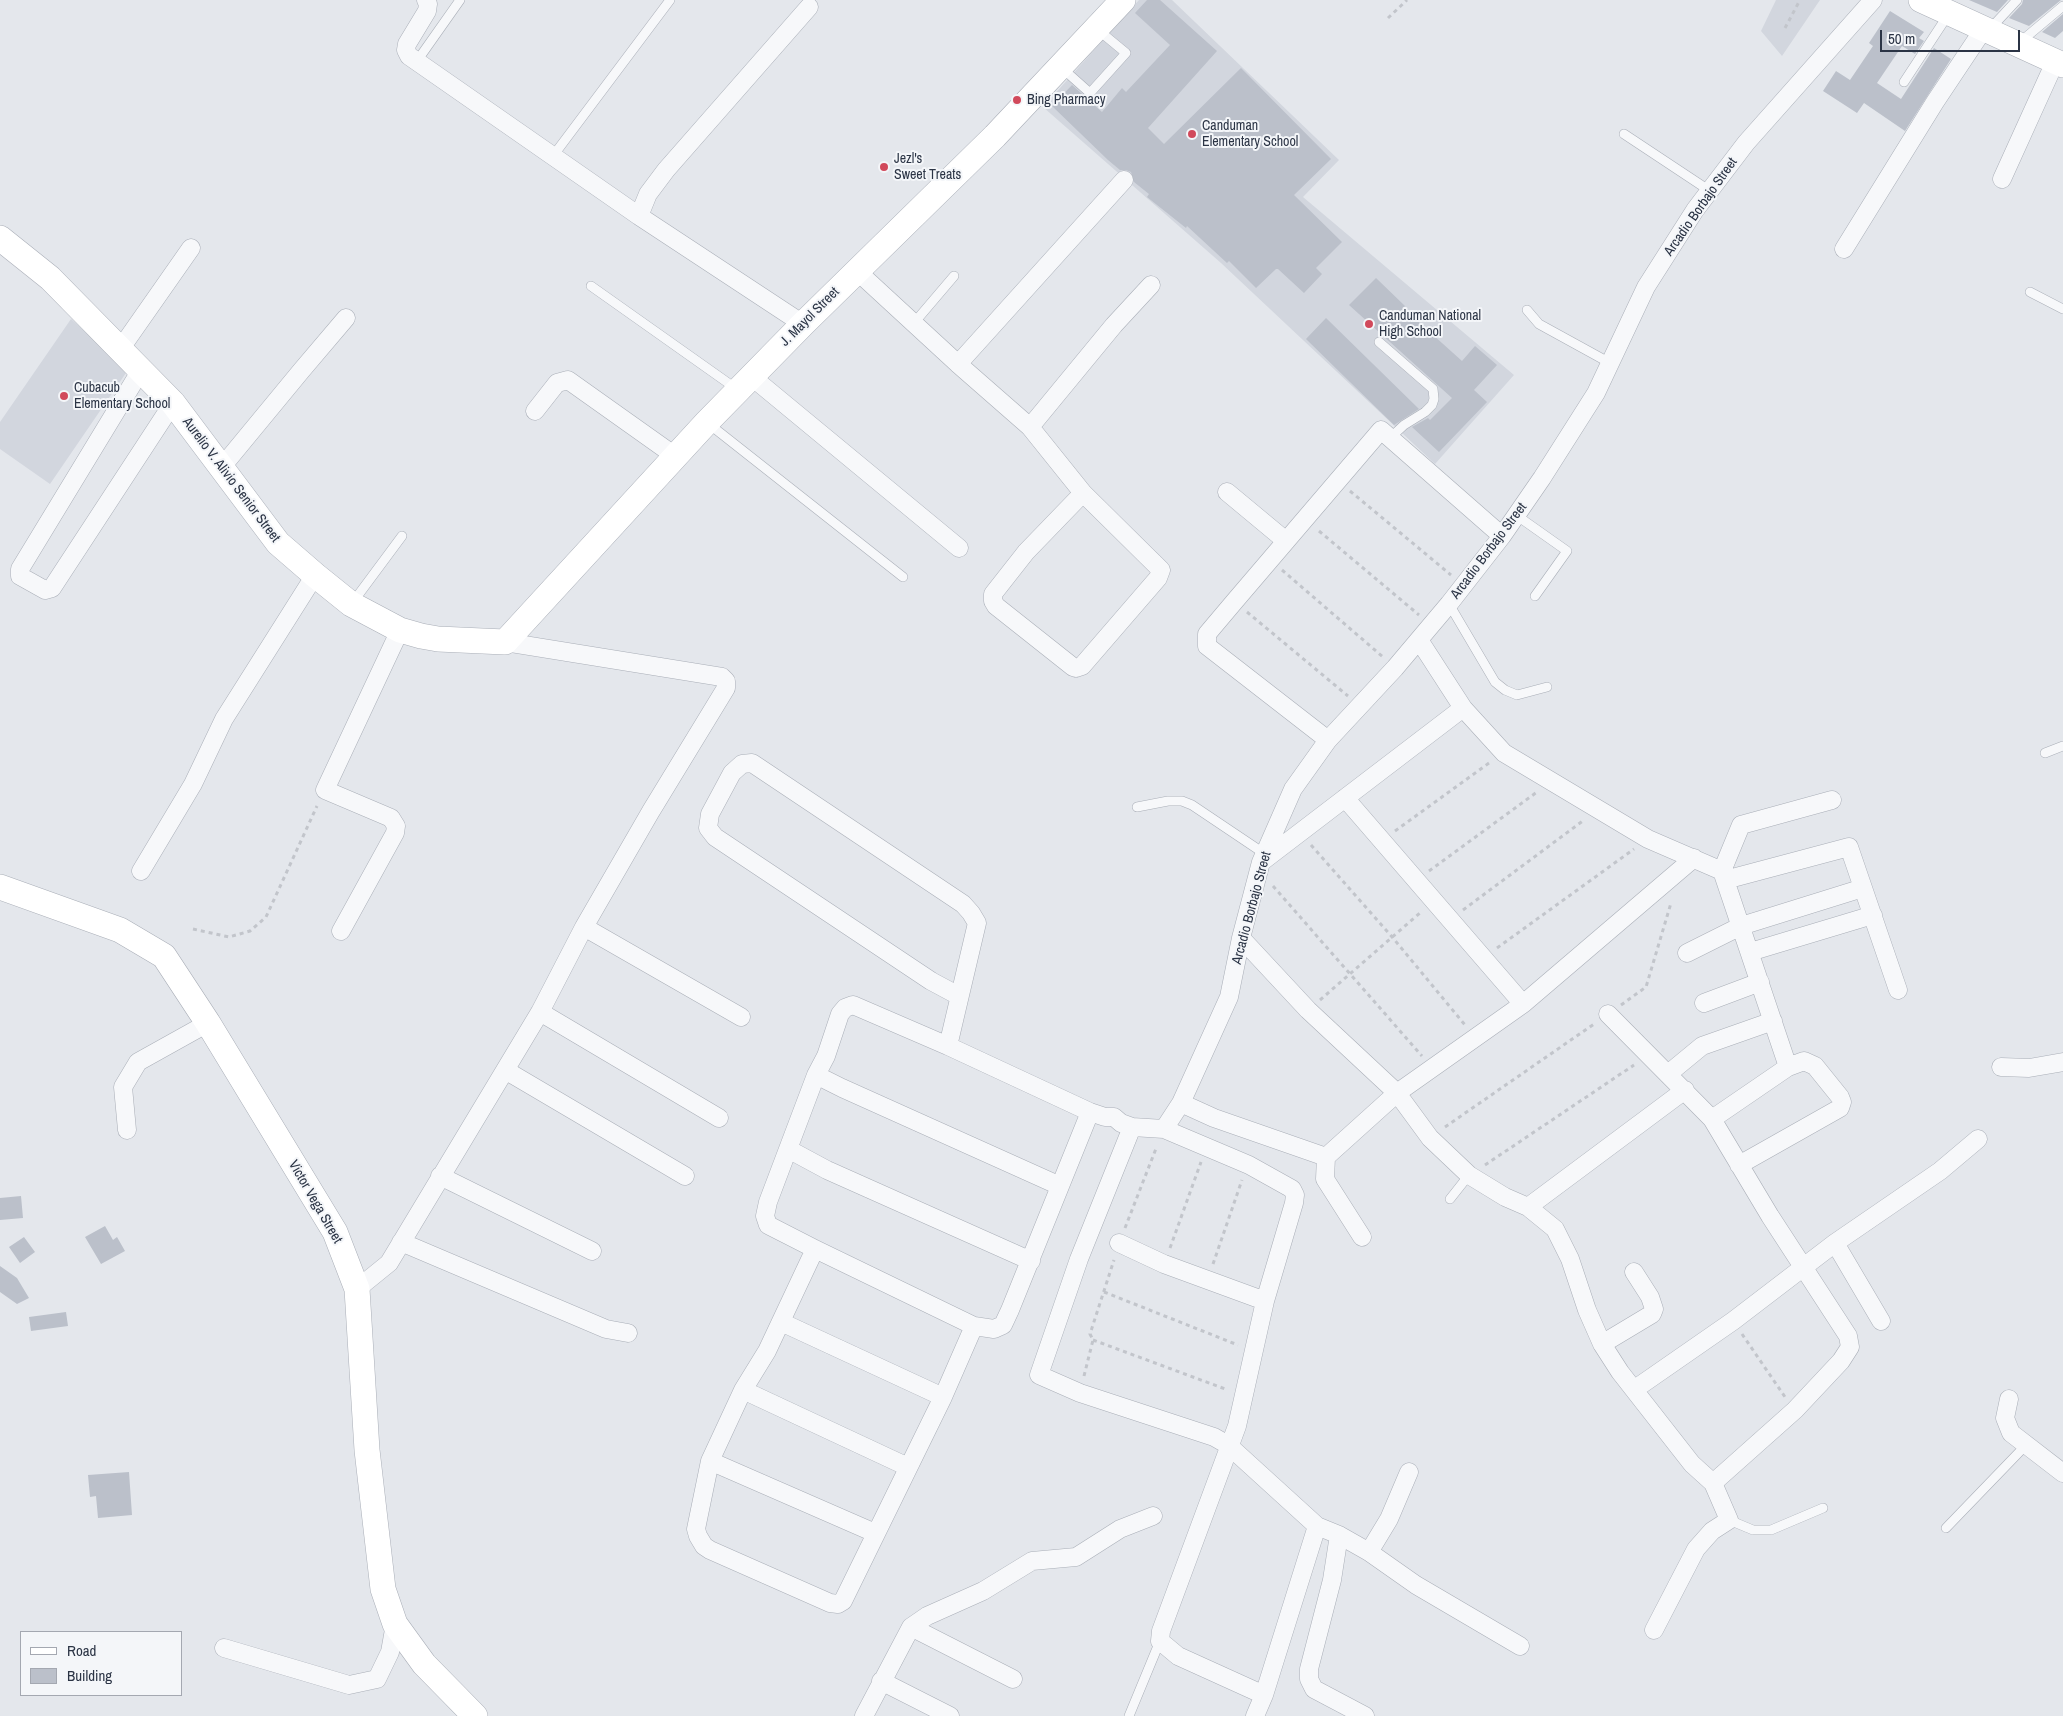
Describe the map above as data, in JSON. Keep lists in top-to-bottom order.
{
  "streets": {
    "street": [
      "Arcadio Borbajo Street",
      "J. Mayol Street",
      "Aurelio V. Alivio Senior Street",
      "Victor Vega Street"
    ]
  },
  "crossings": [
    ["J. Mayol Street", "Aurelio V. Alivio Senior Street"]
  ],
  "places": [
    "Bing Pharmacy",
    "Canduman Elementary School",
    "Jezl's Sweet Treats",
    "Canduman National High School",
    "Cubacub Elementary School"
  ],
  "legend": ["Road", "Building"],
  "scale_bar": "50 m"
}
